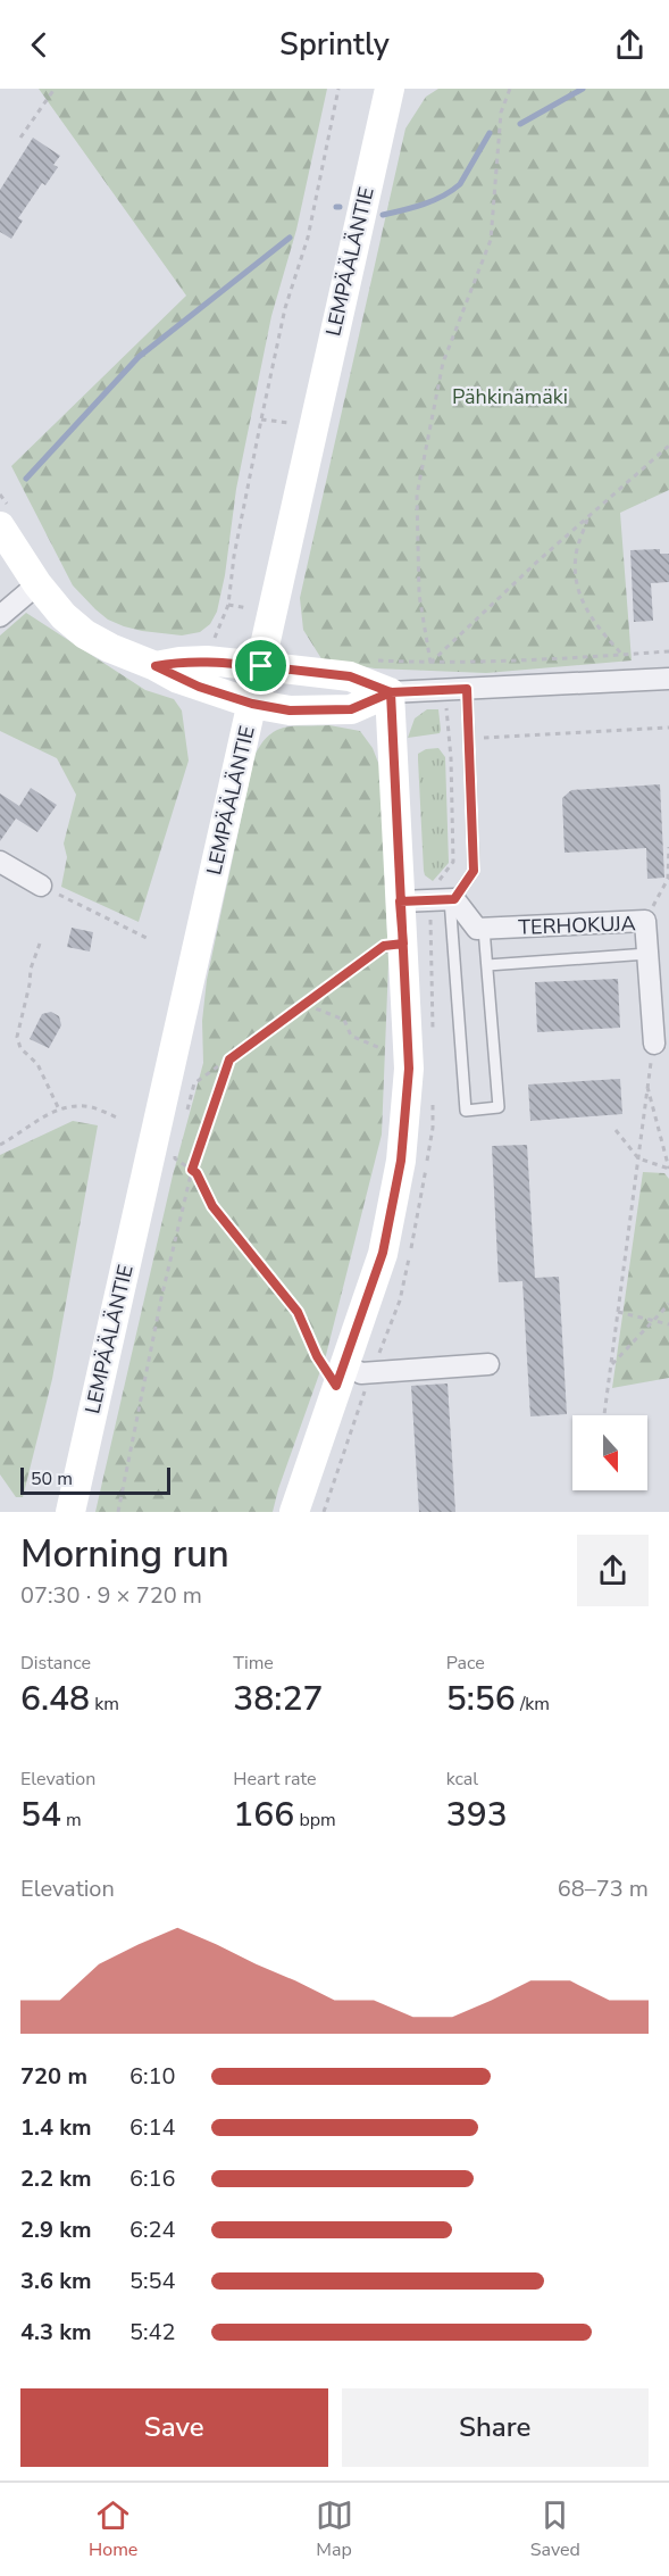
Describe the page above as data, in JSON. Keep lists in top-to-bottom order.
{
  "streets": {
    "street": ["LEMPÄÄLÄNTIE", "TERHOKUJA"]
  },
  "parks": ["Pähkinämäki"],
  "scale_bar": "50 m",
  "north": "bottom",
  "page": {
    "header": "Sprintly",
    "scale": "50 m",
    "heading": ["Morning run", "07:30 · 9 × 720 m"],
    "stats": [
      ["Distance", "6.48 km"],
      ["Time", "38:27"],
      ["Pace", "5:56 /km"],
      ["Elevation", "54 m"],
      ["Heart rate", "166 bpm"],
      ["kcal", "393"]
    ],
    "chart": ["Elevation", "68–73 m"],
    "list": [
      {
        "name": "720 m",
        "note": "6:10"
      },
      {
        "name": "1.4 km",
        "note": "6:14"
      },
      {
        "name": "2.2 km",
        "note": "6:16"
      },
      {
        "name": "2.9 km",
        "note": "6:24"
      },
      {
        "name": "3.6 km",
        "note": "5:54"
      },
      {
        "name": "4.3 km",
        "note": "5:42"
      }
    ],
    "buttons": ["Save", "Share"],
    "tabs": ["Home", "Map", "Saved"]
  }
}
